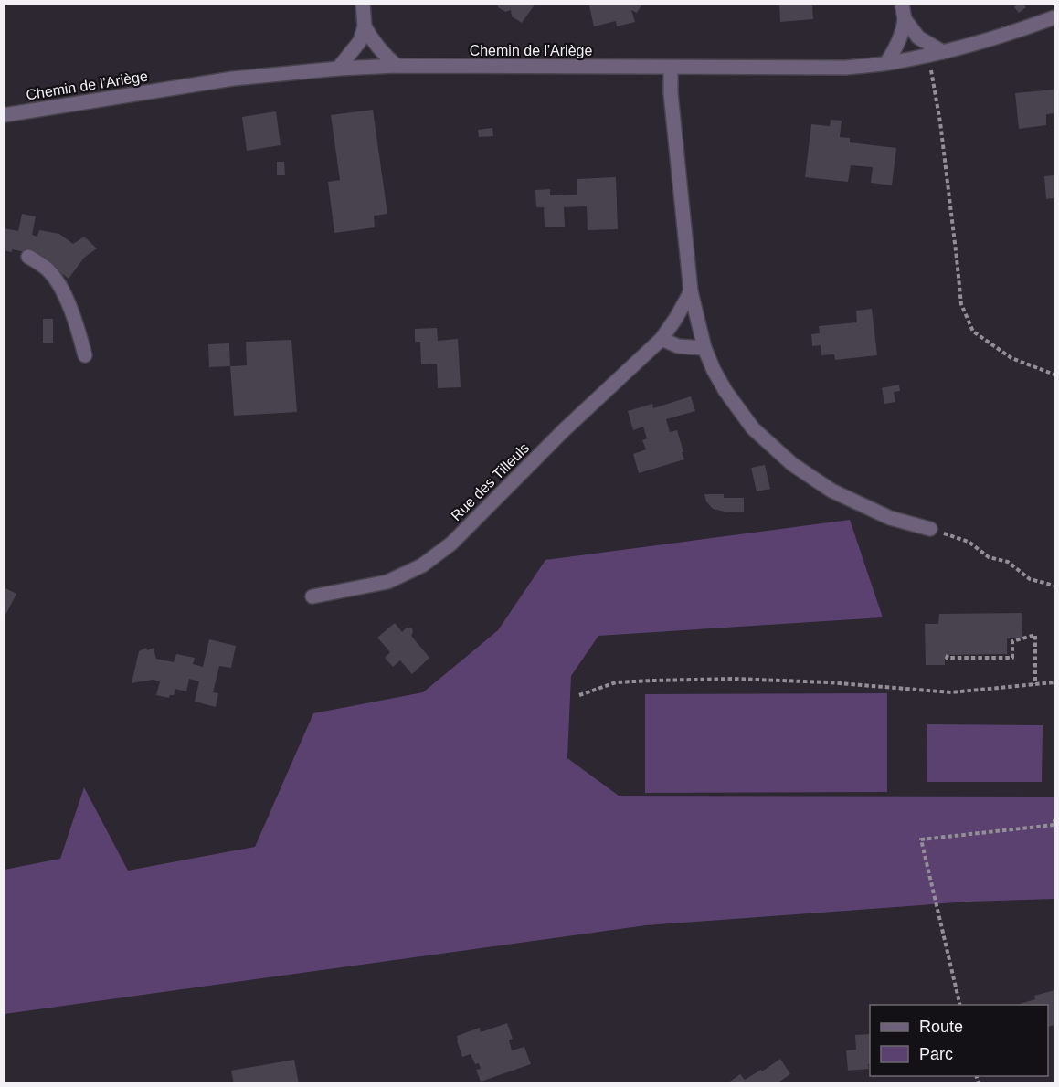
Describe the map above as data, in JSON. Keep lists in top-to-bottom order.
{
  "streets": {
    "street": ["Chemin de l'Ariège", "Rue des Tilleuls"]
  },
  "legend": ["Route", "Parc"]
}
